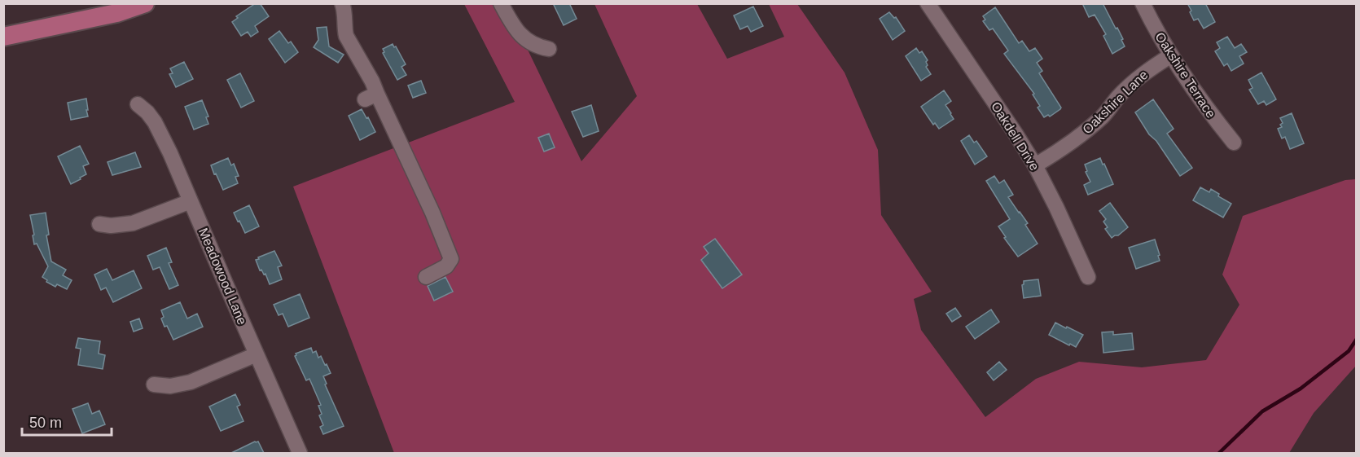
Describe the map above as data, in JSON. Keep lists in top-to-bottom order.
{
  "streets": {
    "street": [
      "Oakshire Terrace",
      "Oakshire Lane",
      "Oakdell Drive",
      "Meadowood Lane"
    ]
  },
  "crossings": [
    ["Oakshire Terrace", "Oakshire Lane"],
    ["Oakshire Lane", "Oakdell Drive"]
  ],
  "scale_bar": "50 m"
}
